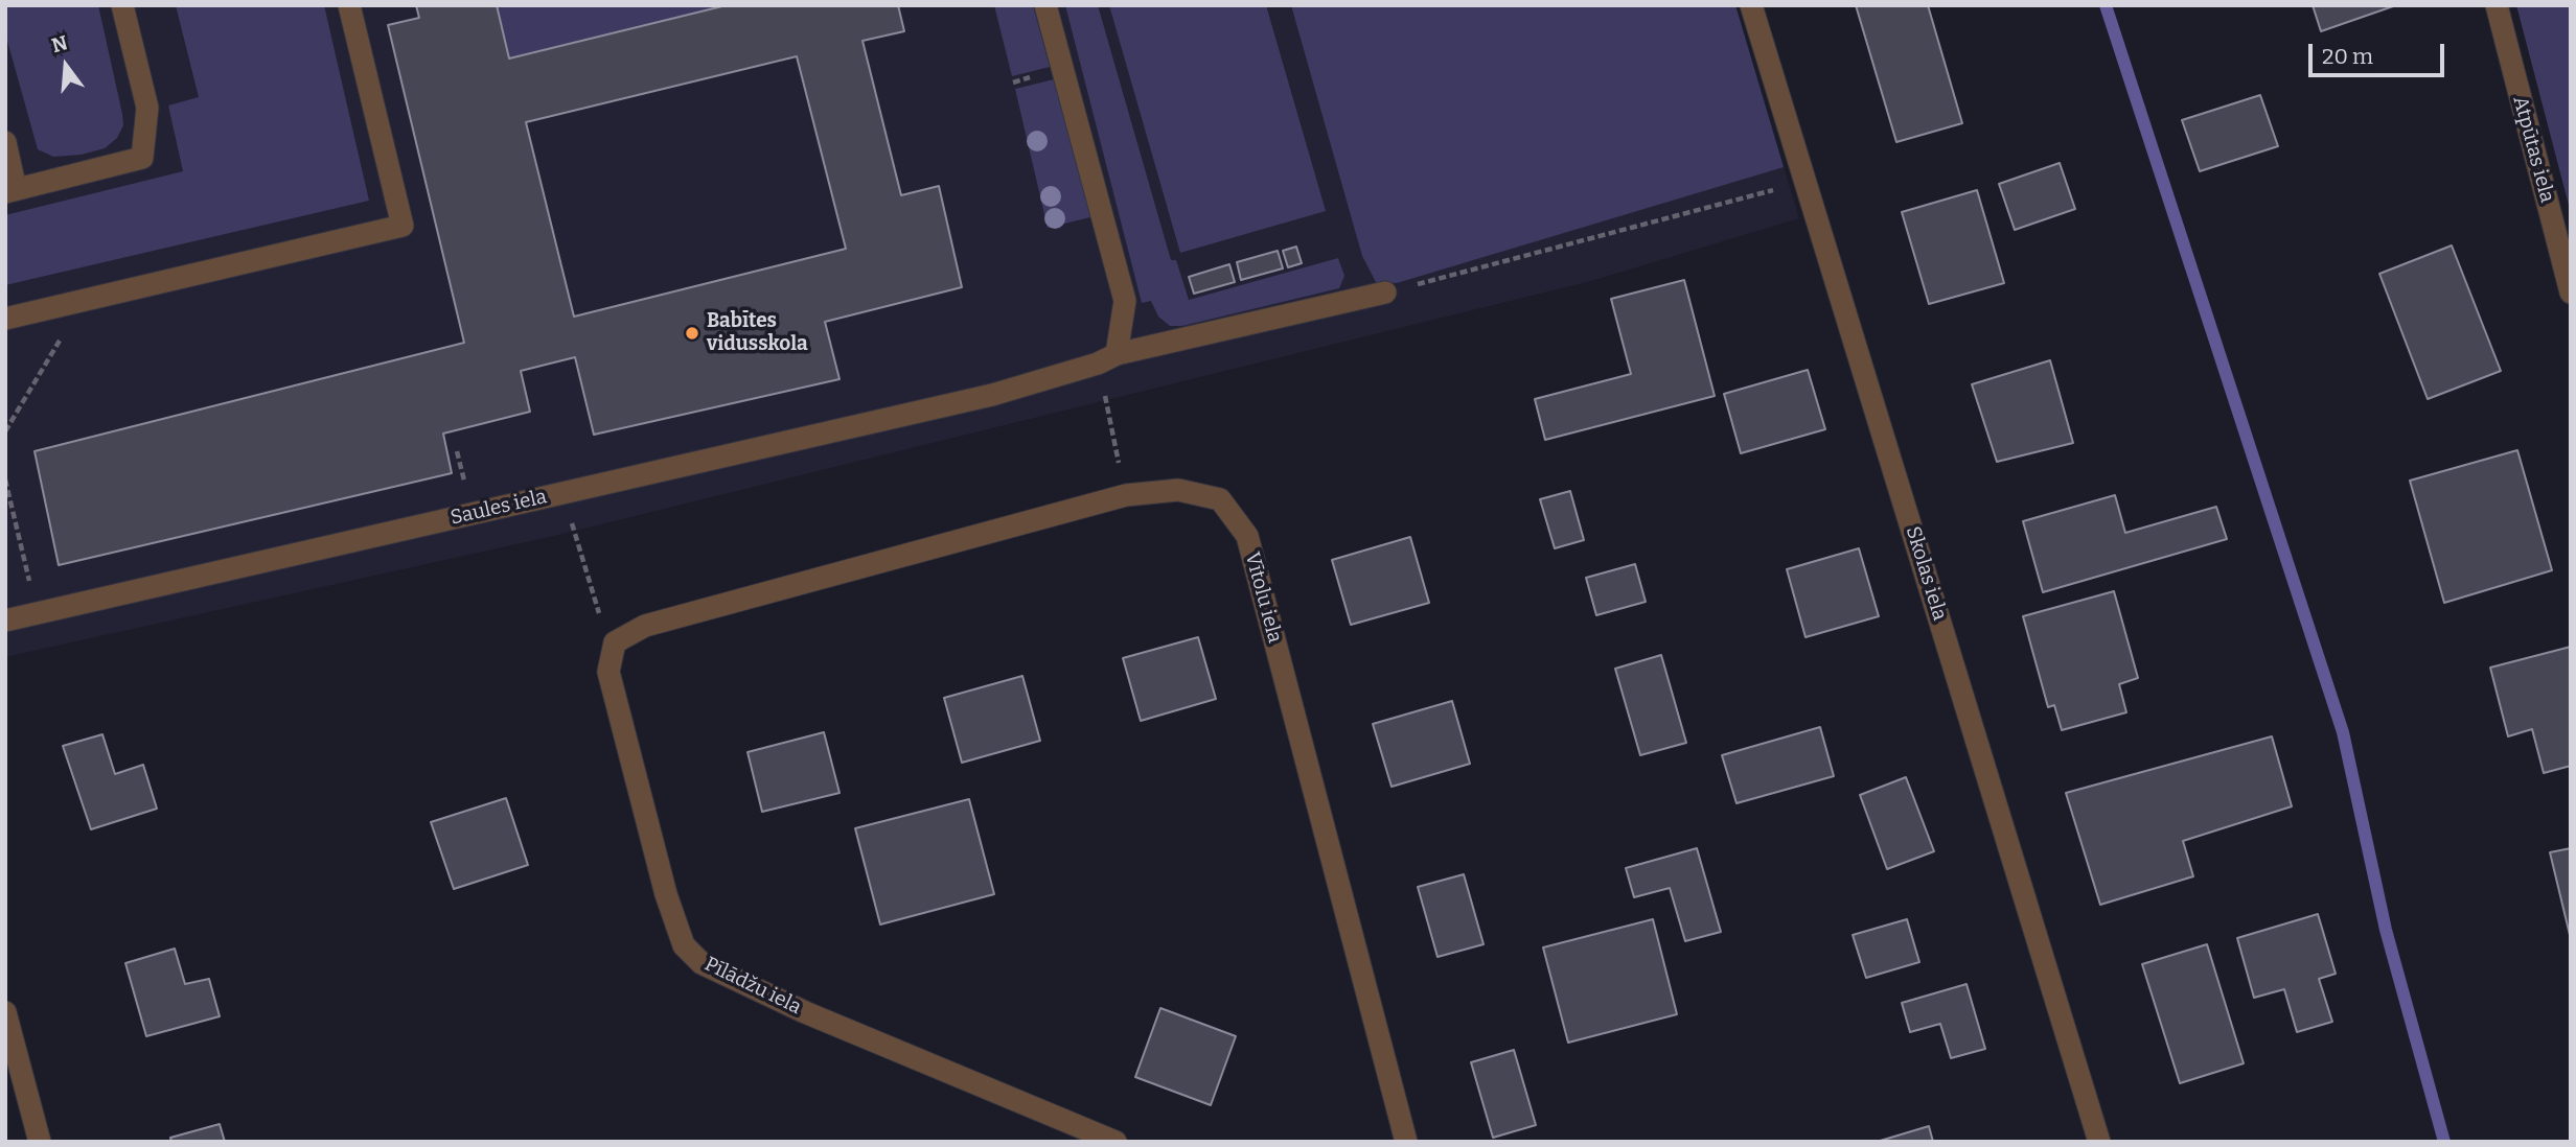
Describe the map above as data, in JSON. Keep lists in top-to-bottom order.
{
  "streets": {
    "street": [
      "Atpūtas iela",
      "Saules iela",
      "Skolas iela",
      "Vītolu iela",
      "Pīlādžu iela"
    ]
  },
  "crossings": [
    ["Vītolu iela", "Pīlādžu iela"]
  ],
  "places": ["Babītes vidusskola"],
  "scale_bar": "20 m",
  "north": "top"
}
